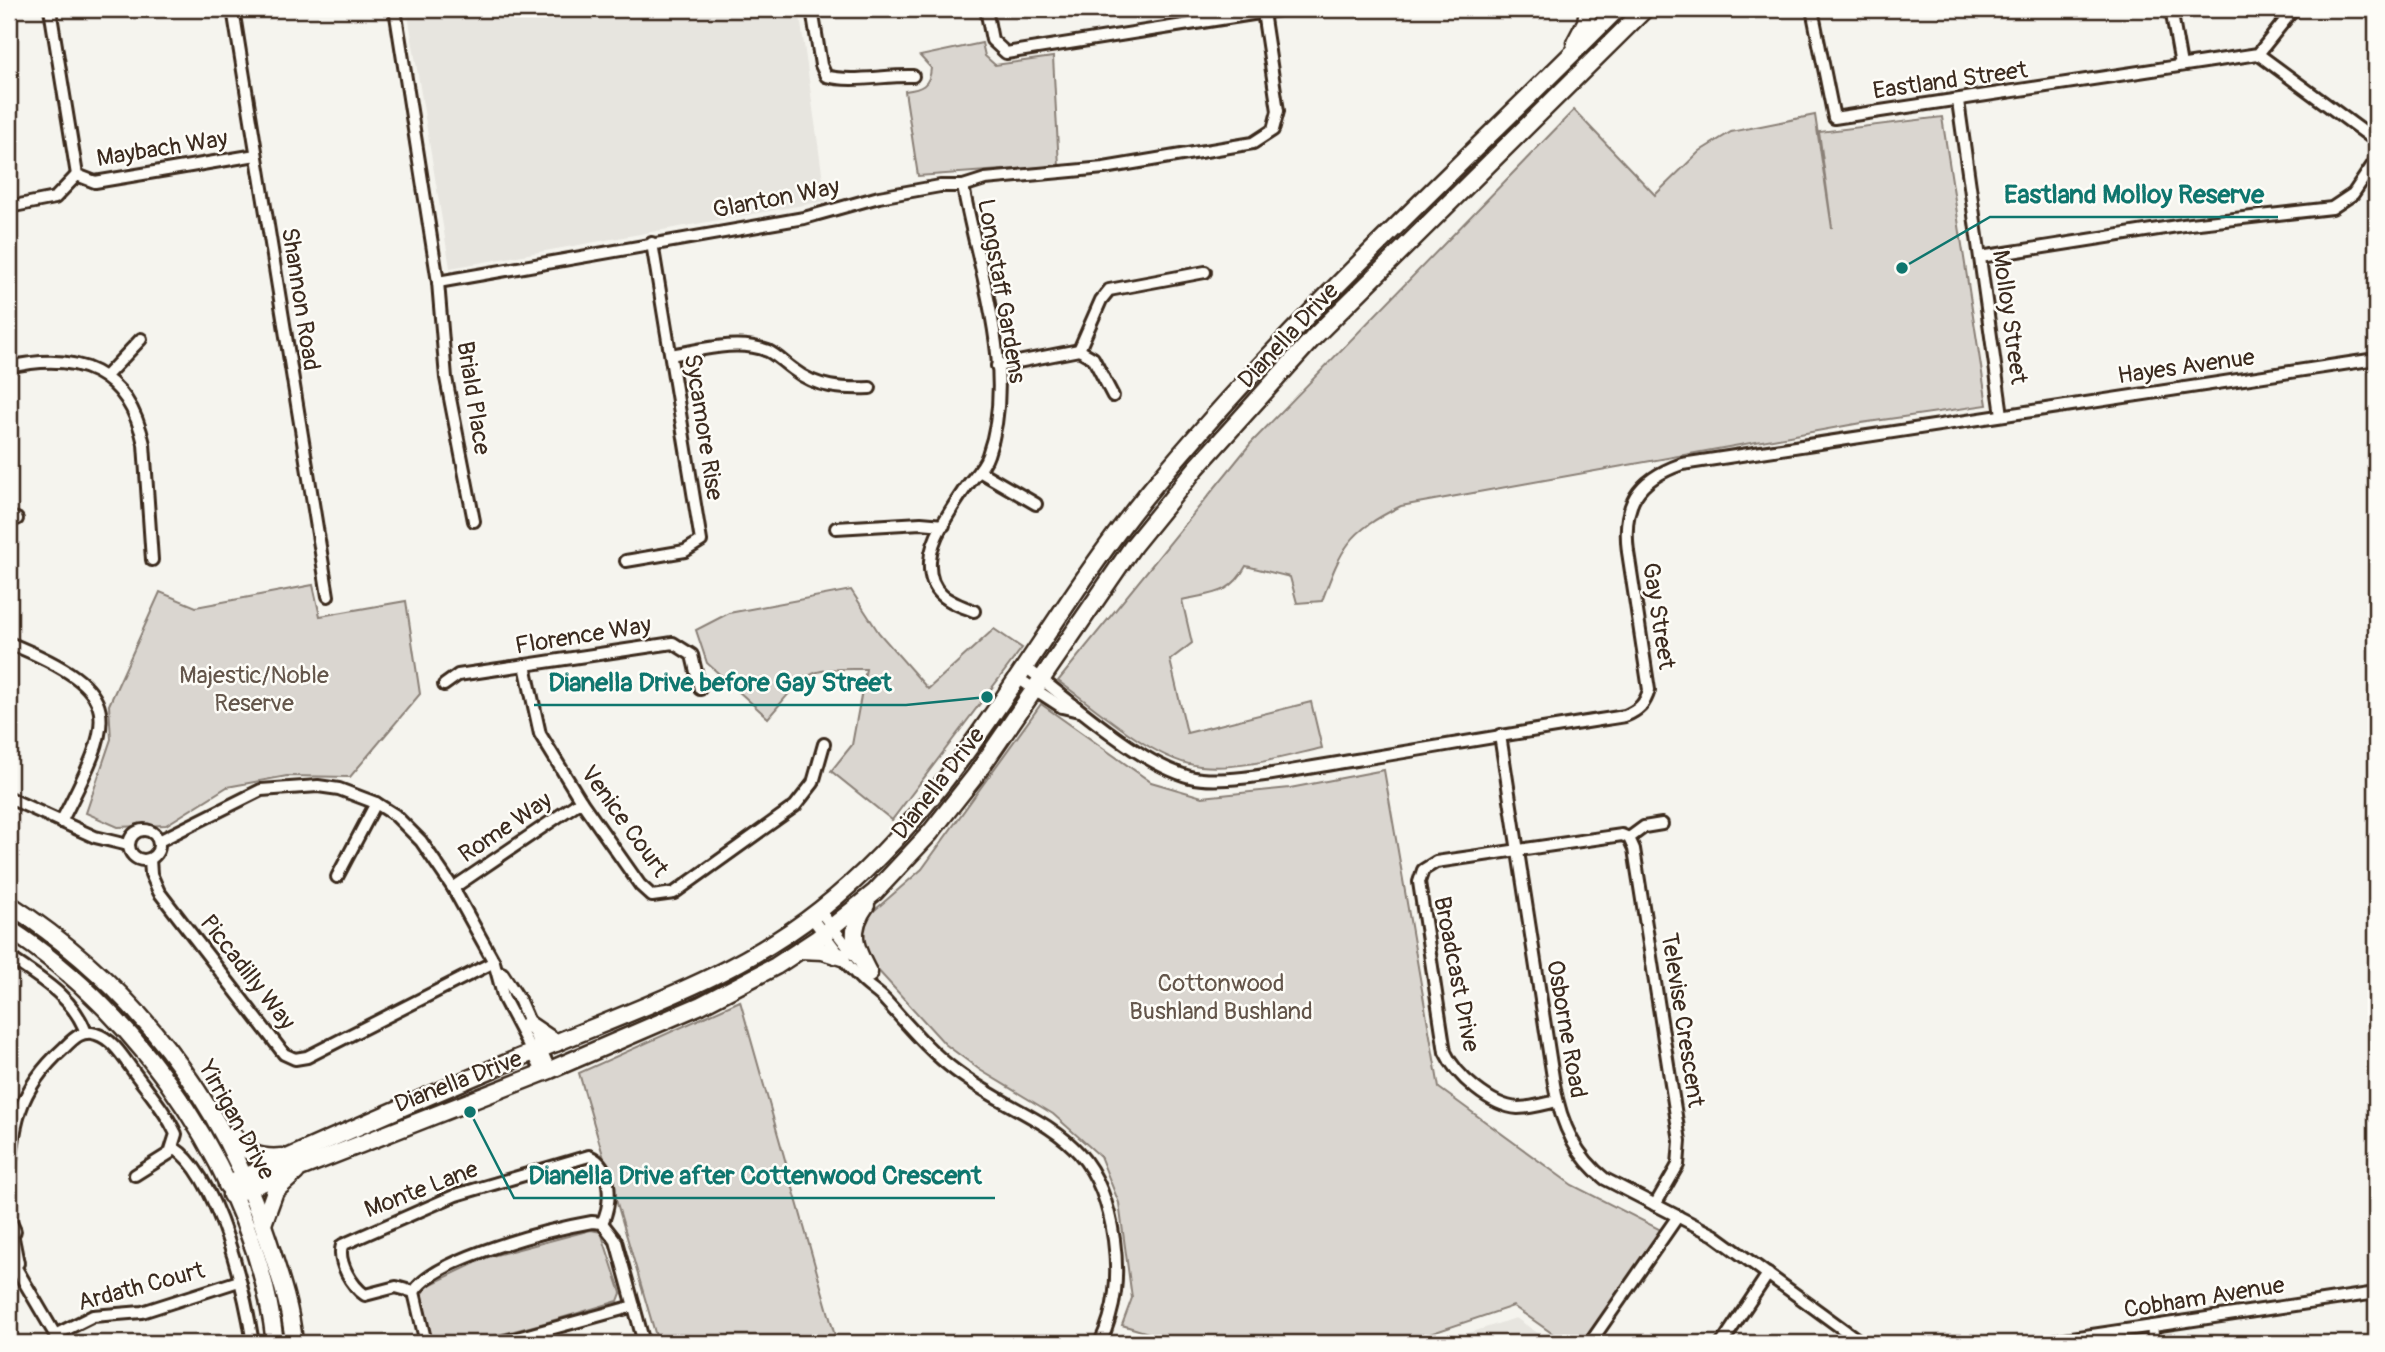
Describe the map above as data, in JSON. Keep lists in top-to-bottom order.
{
  "streets": {
    "main road": ["Dianella Drive", "Yirrigan Drive"],
    "street": [
      "Eastland Street",
      "Maybach Way",
      "Glanton Way",
      "Longstaff Gardens",
      "Shannon Road",
      "Molloy Street",
      "Hayes Avenue",
      "Briald Place",
      "Sycamore Rise",
      "Gay Street",
      "Florence Way",
      "Venice Court",
      "Rome Way",
      "Piccadilly Way",
      "Broadcast Drive",
      "Televise Crescent",
      "Osborne Road",
      "Monte Lane",
      "Ardath Court",
      "Cobham Avenue"
    ]
  },
  "crossings": [
    ["Eastland Street", "Molloy Street"],
    ["Maybach Way", "Shannon Road"],
    ["Glanton Way", "Longstaff Gardens"],
    ["Glanton Way", "Briald Place"],
    ["Glanton Way", "Sycamore Rise"],
    ["Molloy Street", "Hayes Avenue"],
    ["Molloy Street", "Gay Street"],
    ["Dianella Drive", "Gay Street"],
    ["Dianella Drive", "Yirrigan Drive"],
    ["Hayes Avenue", "Gay Street"],
    ["Gay Street", "Osborne Road"],
    ["Florence Way", "Venice Court"],
    ["Venice Court", "Rome Way"],
    ["Broadcast Drive", "Osborne Road"],
    ["Televise Crescent", "Osborne Road"]
  ],
  "parks": ["Majestic/Noble Reserve", "Cottonwood Bushland Bushland"],
  "places": ["Eastland Molloy Reserve", "Dianella Drive before Gay Street", "Dianella Drive after Cottenwood Crescent"]
}
